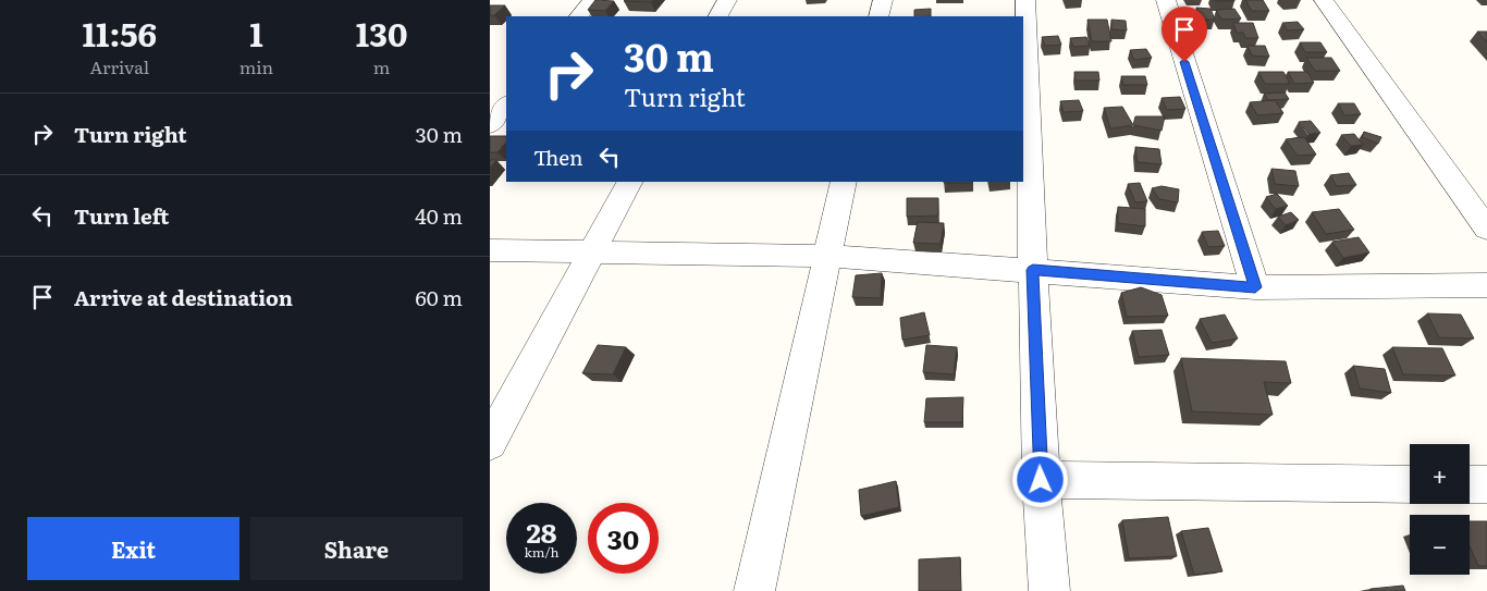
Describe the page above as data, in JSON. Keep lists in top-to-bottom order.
{
  "page": {
    "eta": [
      "11:56",
      "Arrival",
      "1",
      "min",
      "130",
      "m"
    ],
    "turn": ["30 m", "Turn right"],
    "list": [
      {
        "name": "Turn right",
        "value": "30 m"
      },
      {
        "name": "Turn left",
        "value": "40 m"
      },
      {
        "name": "Arrive at destination",
        "value": "60 m"
      }
    ],
    "then": "Then",
    "map_buttons": ["+", "−"],
    "speed": "28 km/h",
    "limit": "30",
    "buttons": ["Exit", "Share"]
  }
}
